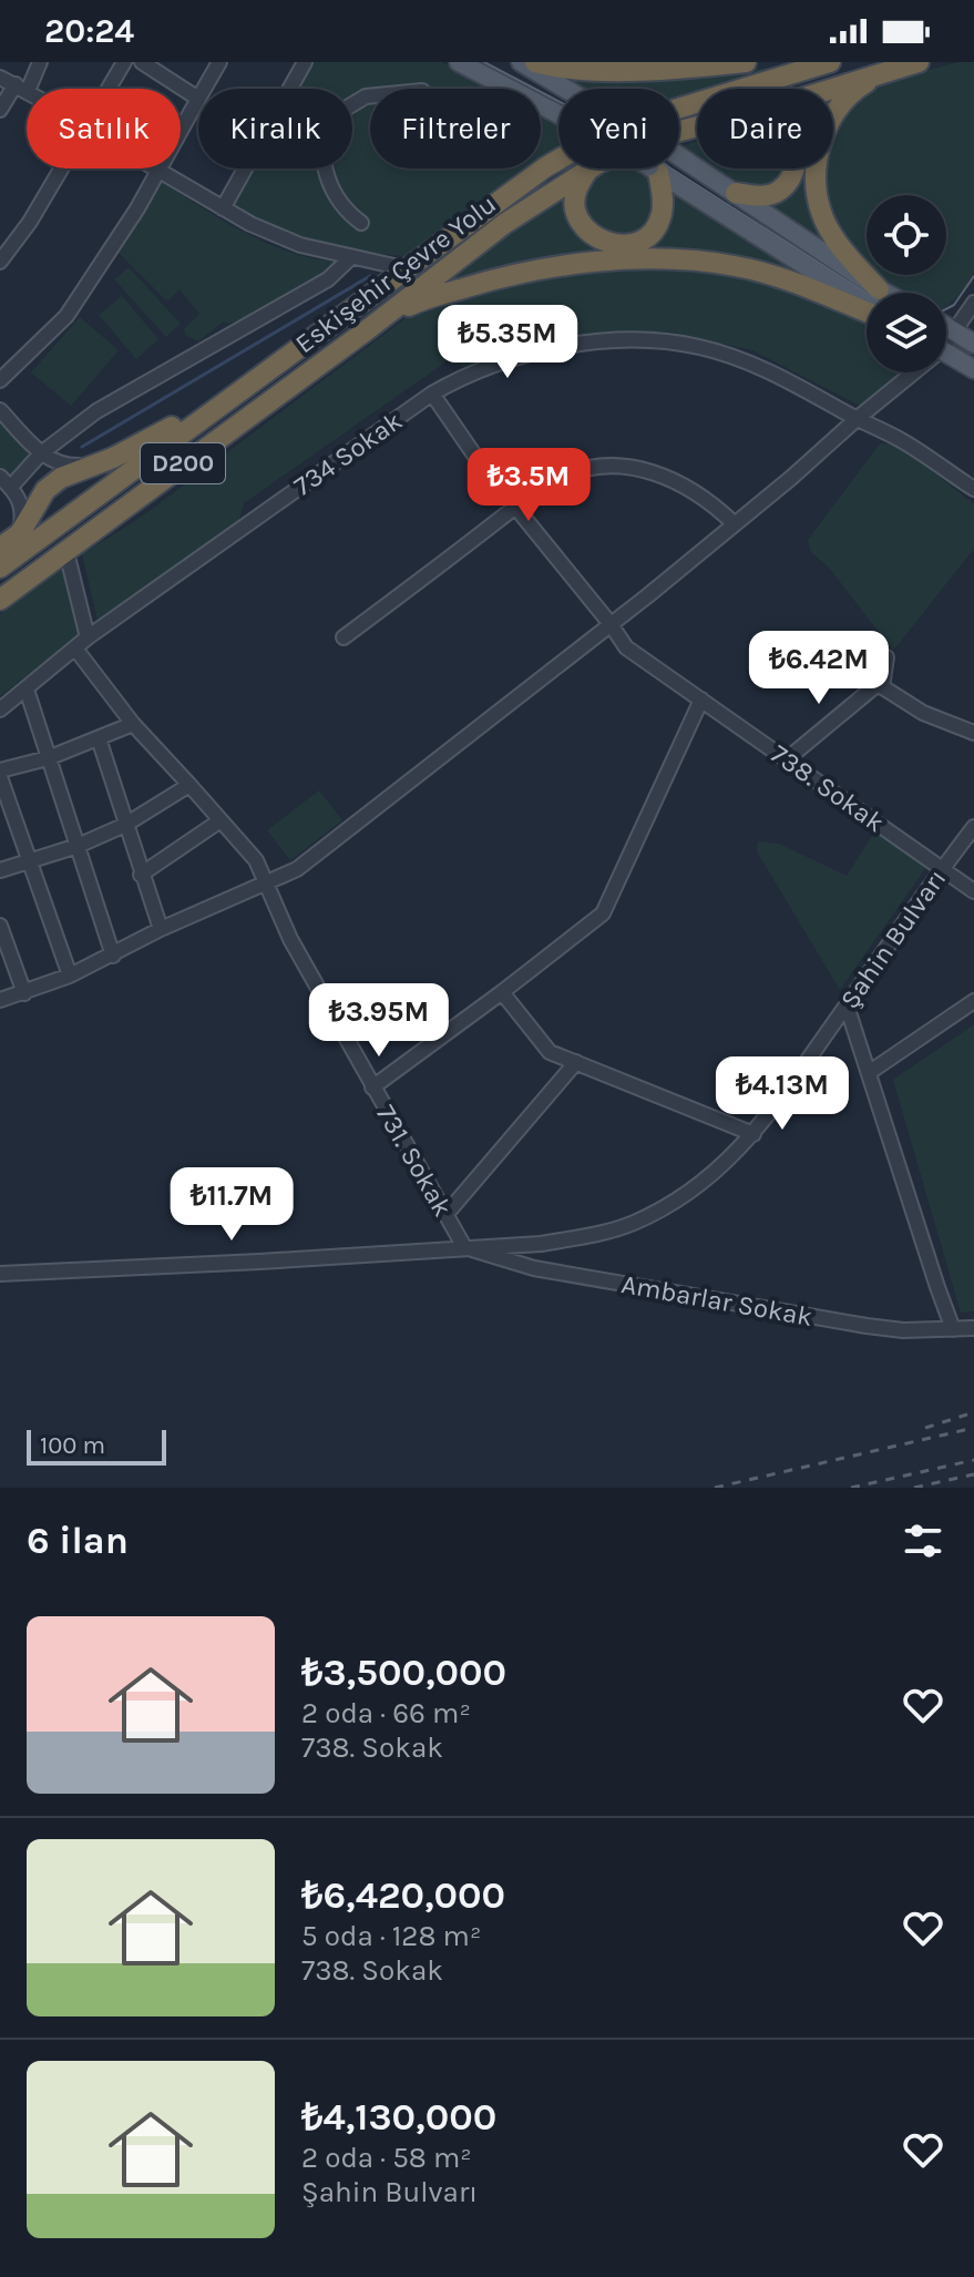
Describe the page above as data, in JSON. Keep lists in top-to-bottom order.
{
  "streets": {
    "highway": ["Eskişehir Çevre Yolu", "D200"],
    "street": [
      "734 Sokak",
      "738. Sokak",
      "Şahin Bulvarı",
      "731. Sokak",
      "Ambarlar Sokak"
    ]
  },
  "crossings": [
    ["734 Sokak", "738. Sokak"],
    ["734 Sokak", "731. Sokak"],
    ["738. Sokak", "Şahin Bulvarı"],
    ["Şahin Bulvarı", "731. Sokak"],
    ["Şahin Bulvarı", "Ambarlar Sokak"],
    ["731. Sokak", "Ambarlar Sokak"]
  ],
  "scale_bar": "100 m",
  "page": {
    "status": "20:24",
    "chip": [
      "Satılık",
      "Kiralık",
      "Filtreler",
      "Yeni",
      "Daire"
    ],
    "price": [
      "₺5.35M",
      "₺3.5M",
      "₺6.42M",
      "₺3.95M",
      "₺4.13M",
      "₺11.7M"
    ],
    "scale": "100 m",
    "heading": "6 ilan",
    "list": [
      {
        "name": "₺3,500,000",
        "note": "2 oda · 66 m² · 738. Sokak"
      },
      {
        "name": "₺6,420,000",
        "note": "5 oda · 128 m² · 738. Sokak"
      },
      {
        "name": "₺4,130,000",
        "note": "2 oda · 58 m² · Şahin Bulvarı"
      }
    ]
  }
}
